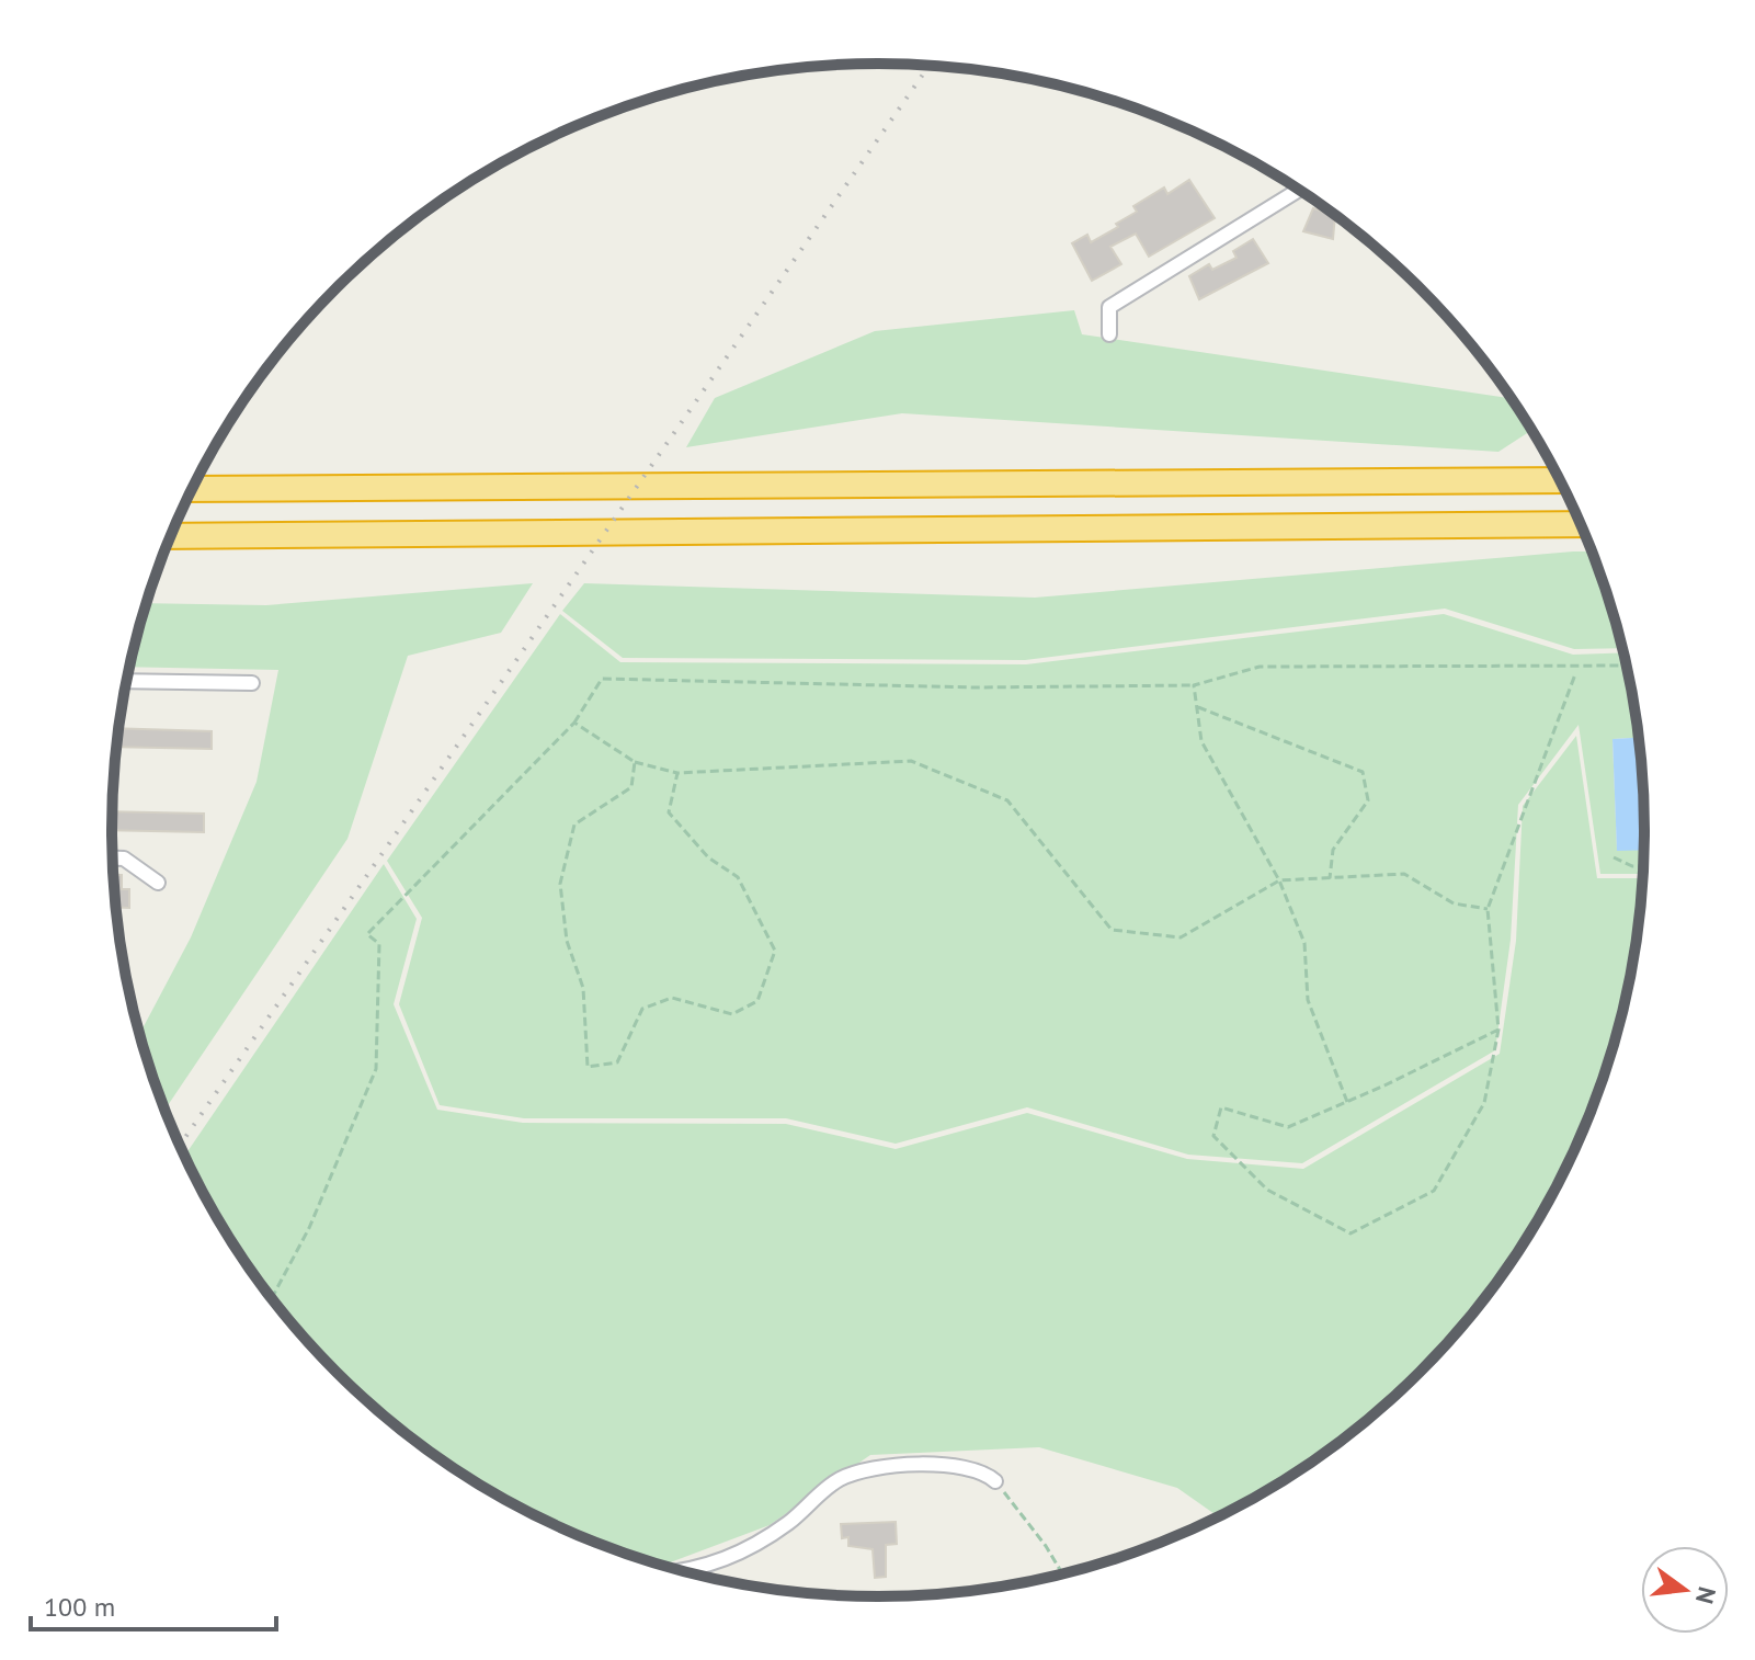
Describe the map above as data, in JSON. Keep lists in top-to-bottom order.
{
  "scale_bar": "100 m",
  "north": "right"
}
